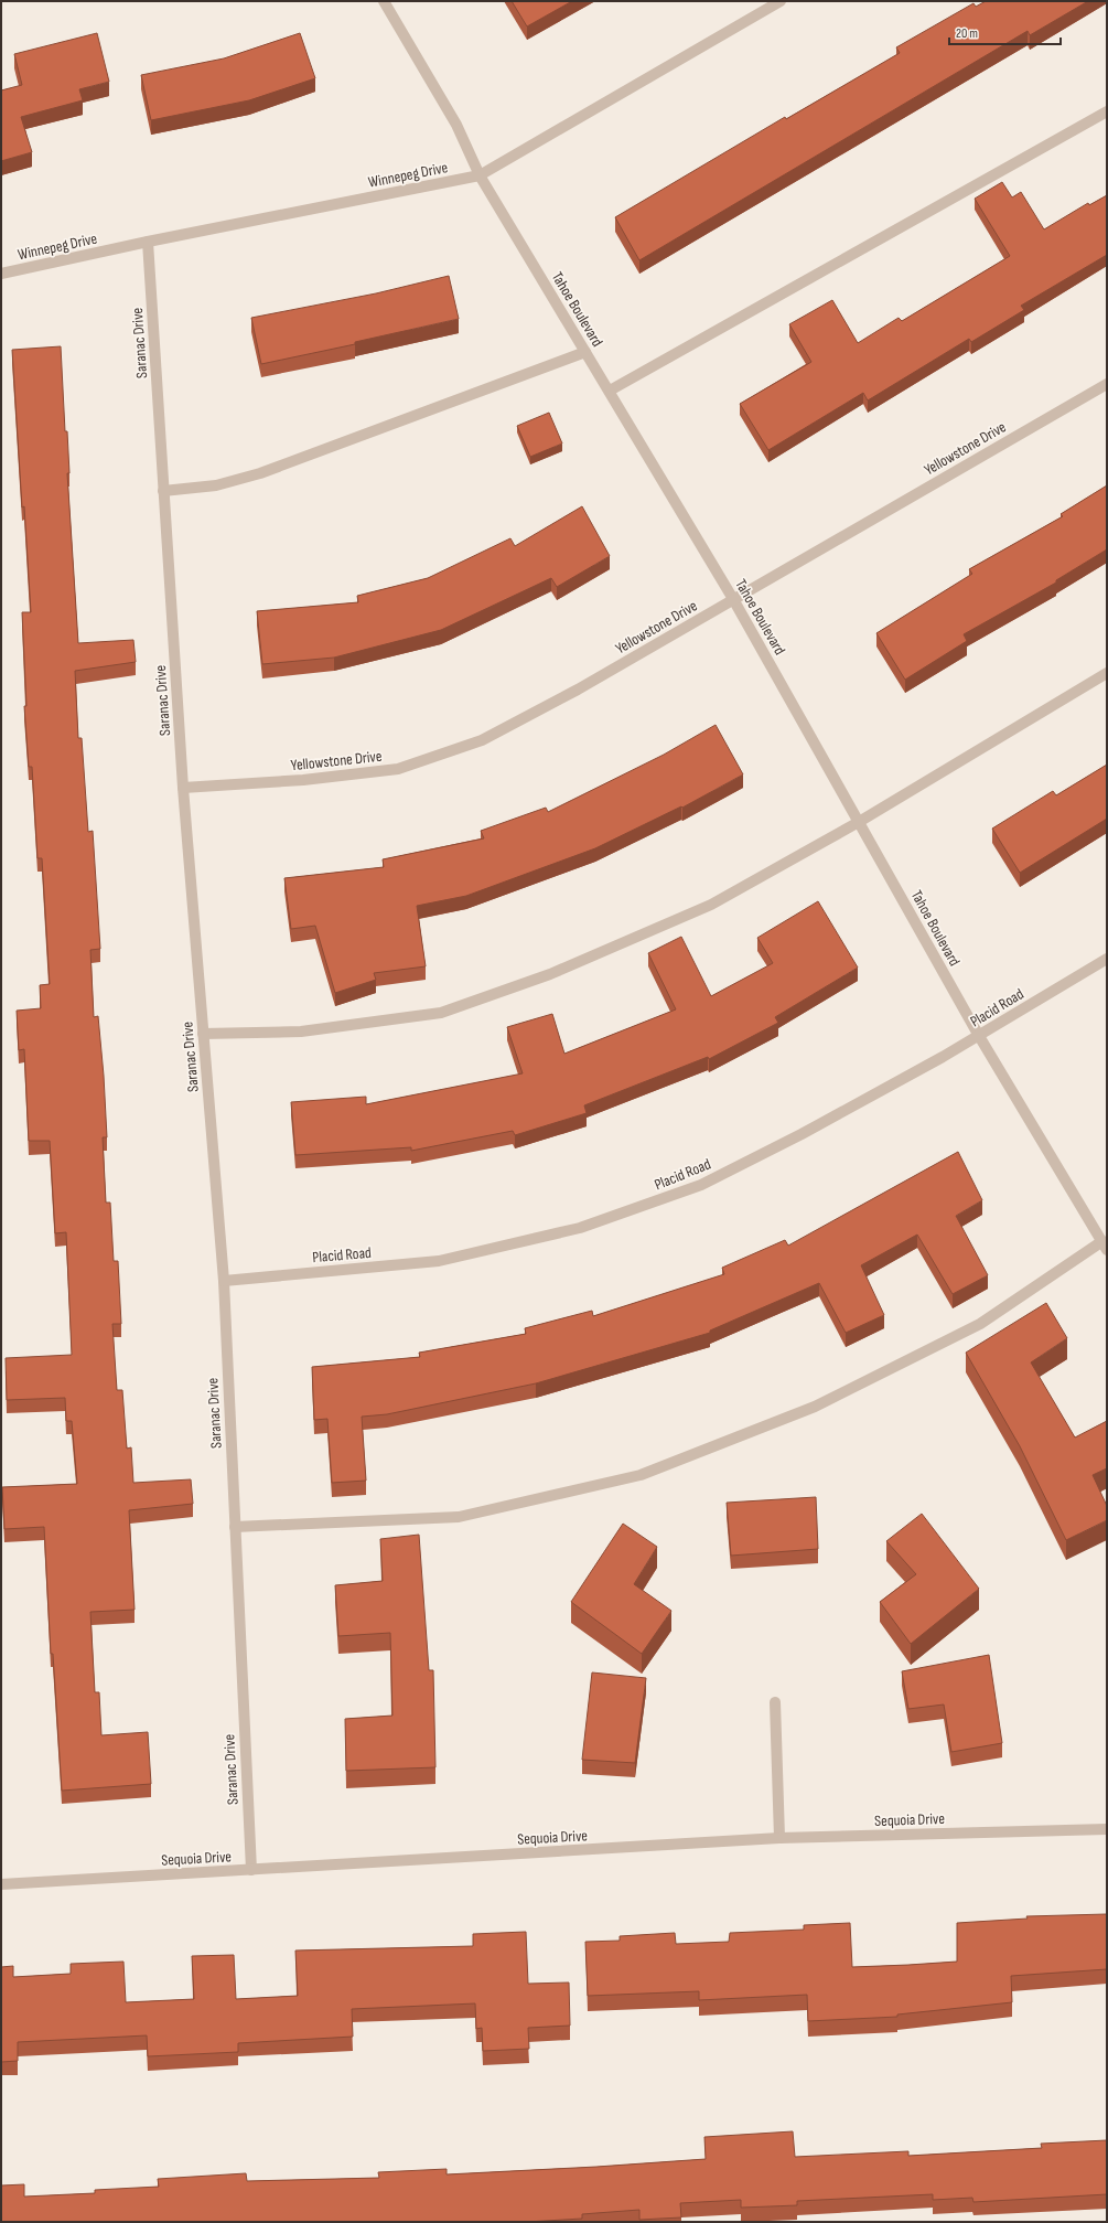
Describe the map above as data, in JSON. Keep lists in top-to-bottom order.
{
  "streets": {
    "street": [
      "Winnepeg Drive",
      "Tahoe Boulevard",
      "Saranac Drive",
      "Yellowstone Drive",
      "Placid Road",
      "Sequoia Drive"
    ]
  },
  "crossings": [
    ["Winnepeg Drive", "Tahoe Boulevard"],
    ["Winnepeg Drive", "Saranac Drive"],
    ["Tahoe Boulevard", "Yellowstone Drive"],
    ["Tahoe Boulevard", "Placid Road"],
    ["Saranac Drive", "Yellowstone Drive"],
    ["Saranac Drive", "Placid Road"],
    ["Saranac Drive", "Sequoia Drive"]
  ],
  "scale_bar": "20 m"
}
